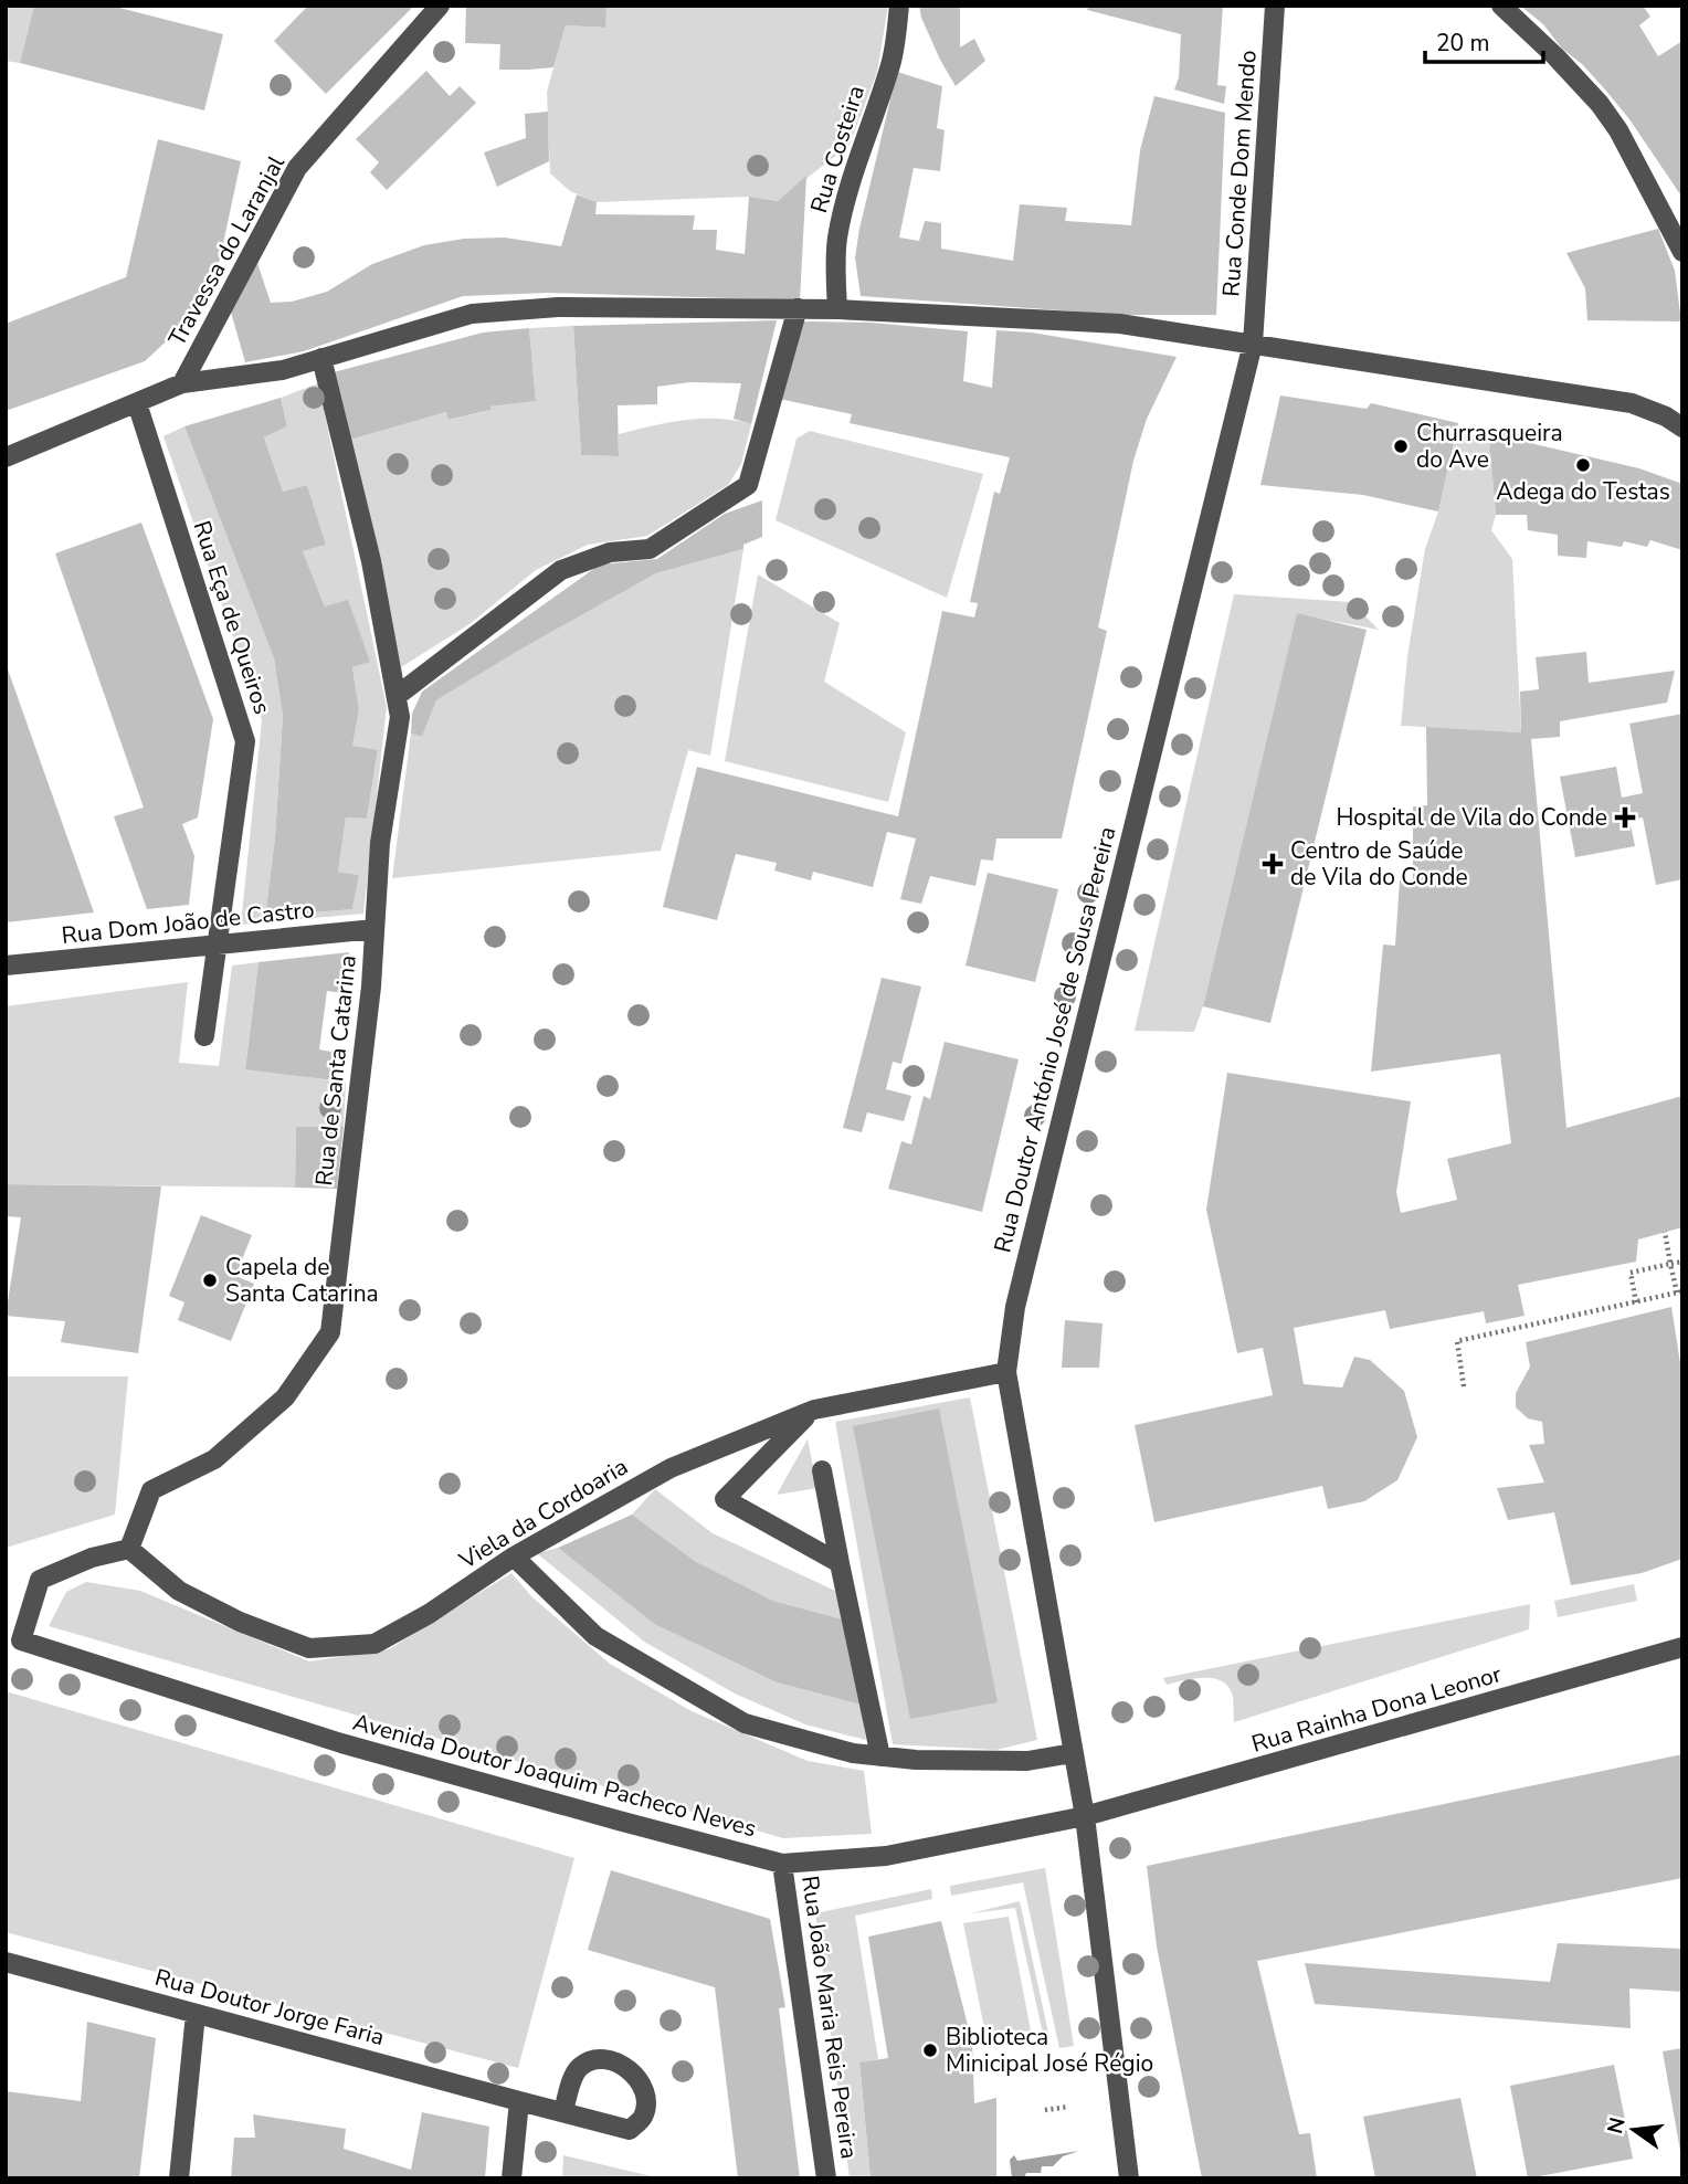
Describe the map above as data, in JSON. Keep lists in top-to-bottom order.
{
  "streets": {
    "street": [
      "Rua Costeira",
      "Rua Conde Dom Mendo",
      "Travessa do Laranjal",
      "Rua Eça de Queiros",
      "Rua Dom João de Castro",
      "Rua Doutor António José de Sousa Pereira",
      "Rua de Santa Catarina",
      "Viela da Cordoaria",
      "Rua Rainha Dona Leonor",
      "Avenida Doutor Joaquim Pacheco Neves",
      "Rua Doutor Jorge Faria",
      "Rua João Maria Reis Pereira"
    ]
  },
  "crossings": [
    ["Rua Conde Dom Mendo", "Rua Doutor António José de Sousa Pereira"],
    ["Rua Eça de Queiros", "Rua Dom João de Castro"],
    ["Rua Dom João de Castro", "Rua de Santa Catarina"],
    ["Rua Doutor António José de Sousa Pereira", "Viela da Cordoaria"],
    ["Rua Doutor António José de Sousa Pereira", "Rua Rainha Dona Leonor"],
    ["Rua Doutor António José de Sousa Pereira", "Avenida Doutor Joaquim Pacheco Neves"],
    ["Rua de Santa Catarina", "Viela da Cordoaria"],
    ["Rua de Santa Catarina", "Avenida Doutor Joaquim Pacheco Neves"],
    ["Viela da Cordoaria", "Avenida Doutor Joaquim Pacheco Neves"],
    ["Rua Rainha Dona Leonor", "Avenida Doutor Joaquim Pacheco Neves"],
    ["Avenida Doutor Joaquim Pacheco Neves", "Rua João Maria Reis Pereira"]
  ],
  "places": {
    "other": [
      "Churrasqueira do Ave",
      "Adega do Testas",
      "Capela de Santa Catarina",
      "Biblioteca Minicipal José Régio"
    ],
    "health": ["Hospital de Vila do Conde", "Centro de Saúde de Vila do Conde"]
  },
  "scale_bar": "20 m",
  "north": "left"
}
